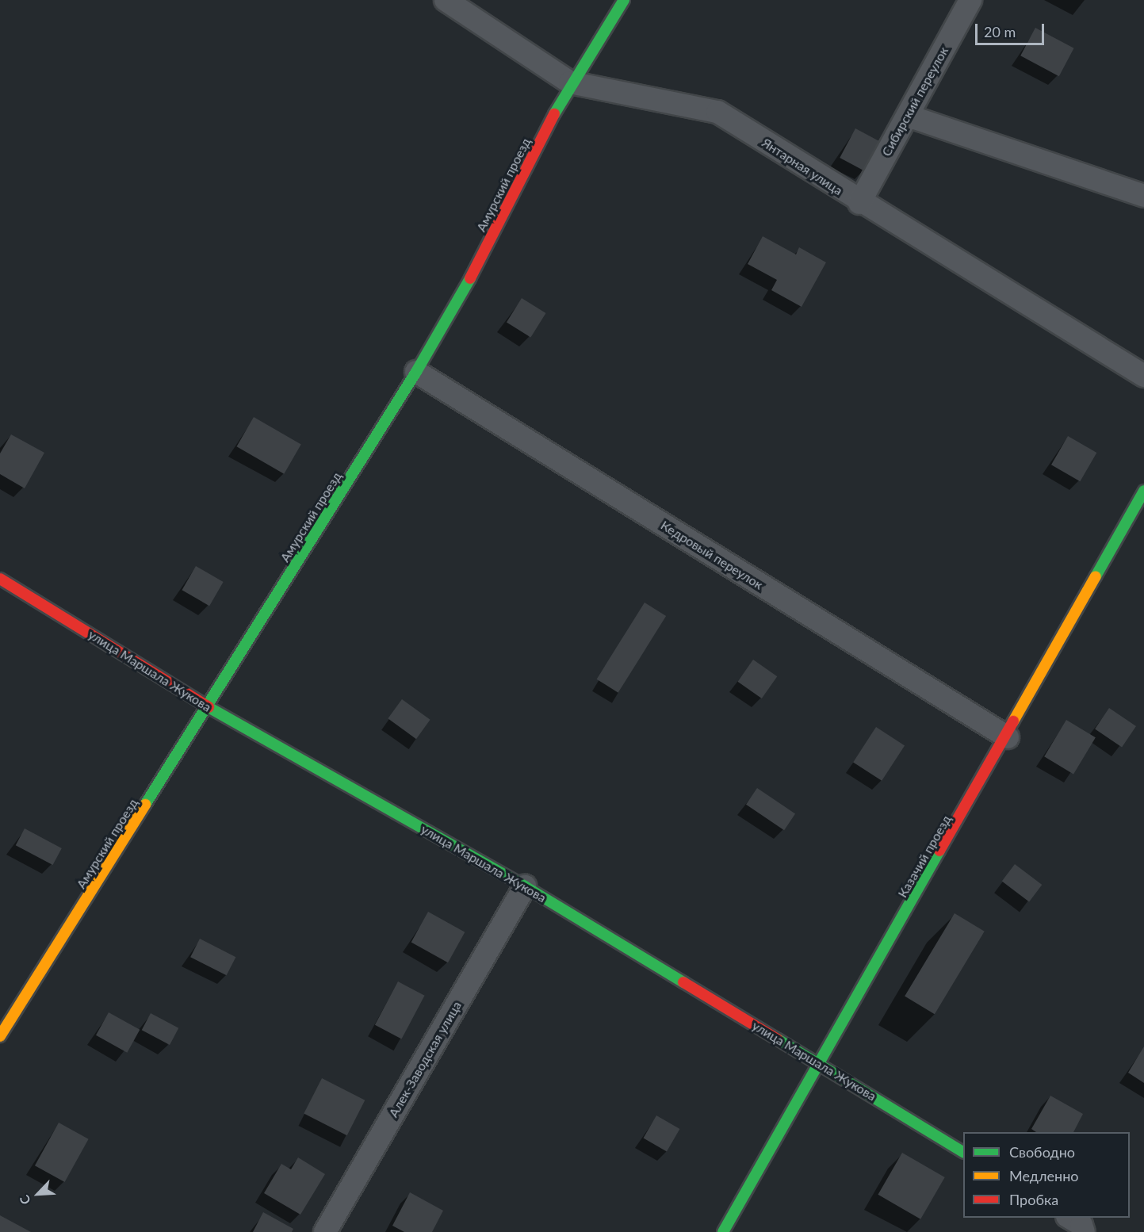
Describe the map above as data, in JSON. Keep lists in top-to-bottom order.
{
  "streets": {
    "street": [
      "Сибирский переулок",
      "Янтарная улица",
      "Амурский проезд",
      "Кедровый переулок",
      "улица Маршала Жукова",
      "Казачий проезд",
      "Алек-Заводская улица"
    ]
  },
  "crossings": [
    ["Сибирский переулок", "Янтарная улица"],
    ["Янтарная улица", "Амурский проезд"],
    ["Амурский проезд", "Кедровый переулок"],
    ["Амурский проезд", "улица Маршала Жукова"],
    ["Кедровый переулок", "Казачий проезд"],
    ["улица Маршала Жукова", "Казачий проезд"],
    ["улица Маршала Жукова", "Алек-Заводская улица"]
  ],
  "legend": ["Свободно", "Медленно", "Пробка"],
  "scale_bar": "20 m",
  "north": "bottom left"
}
